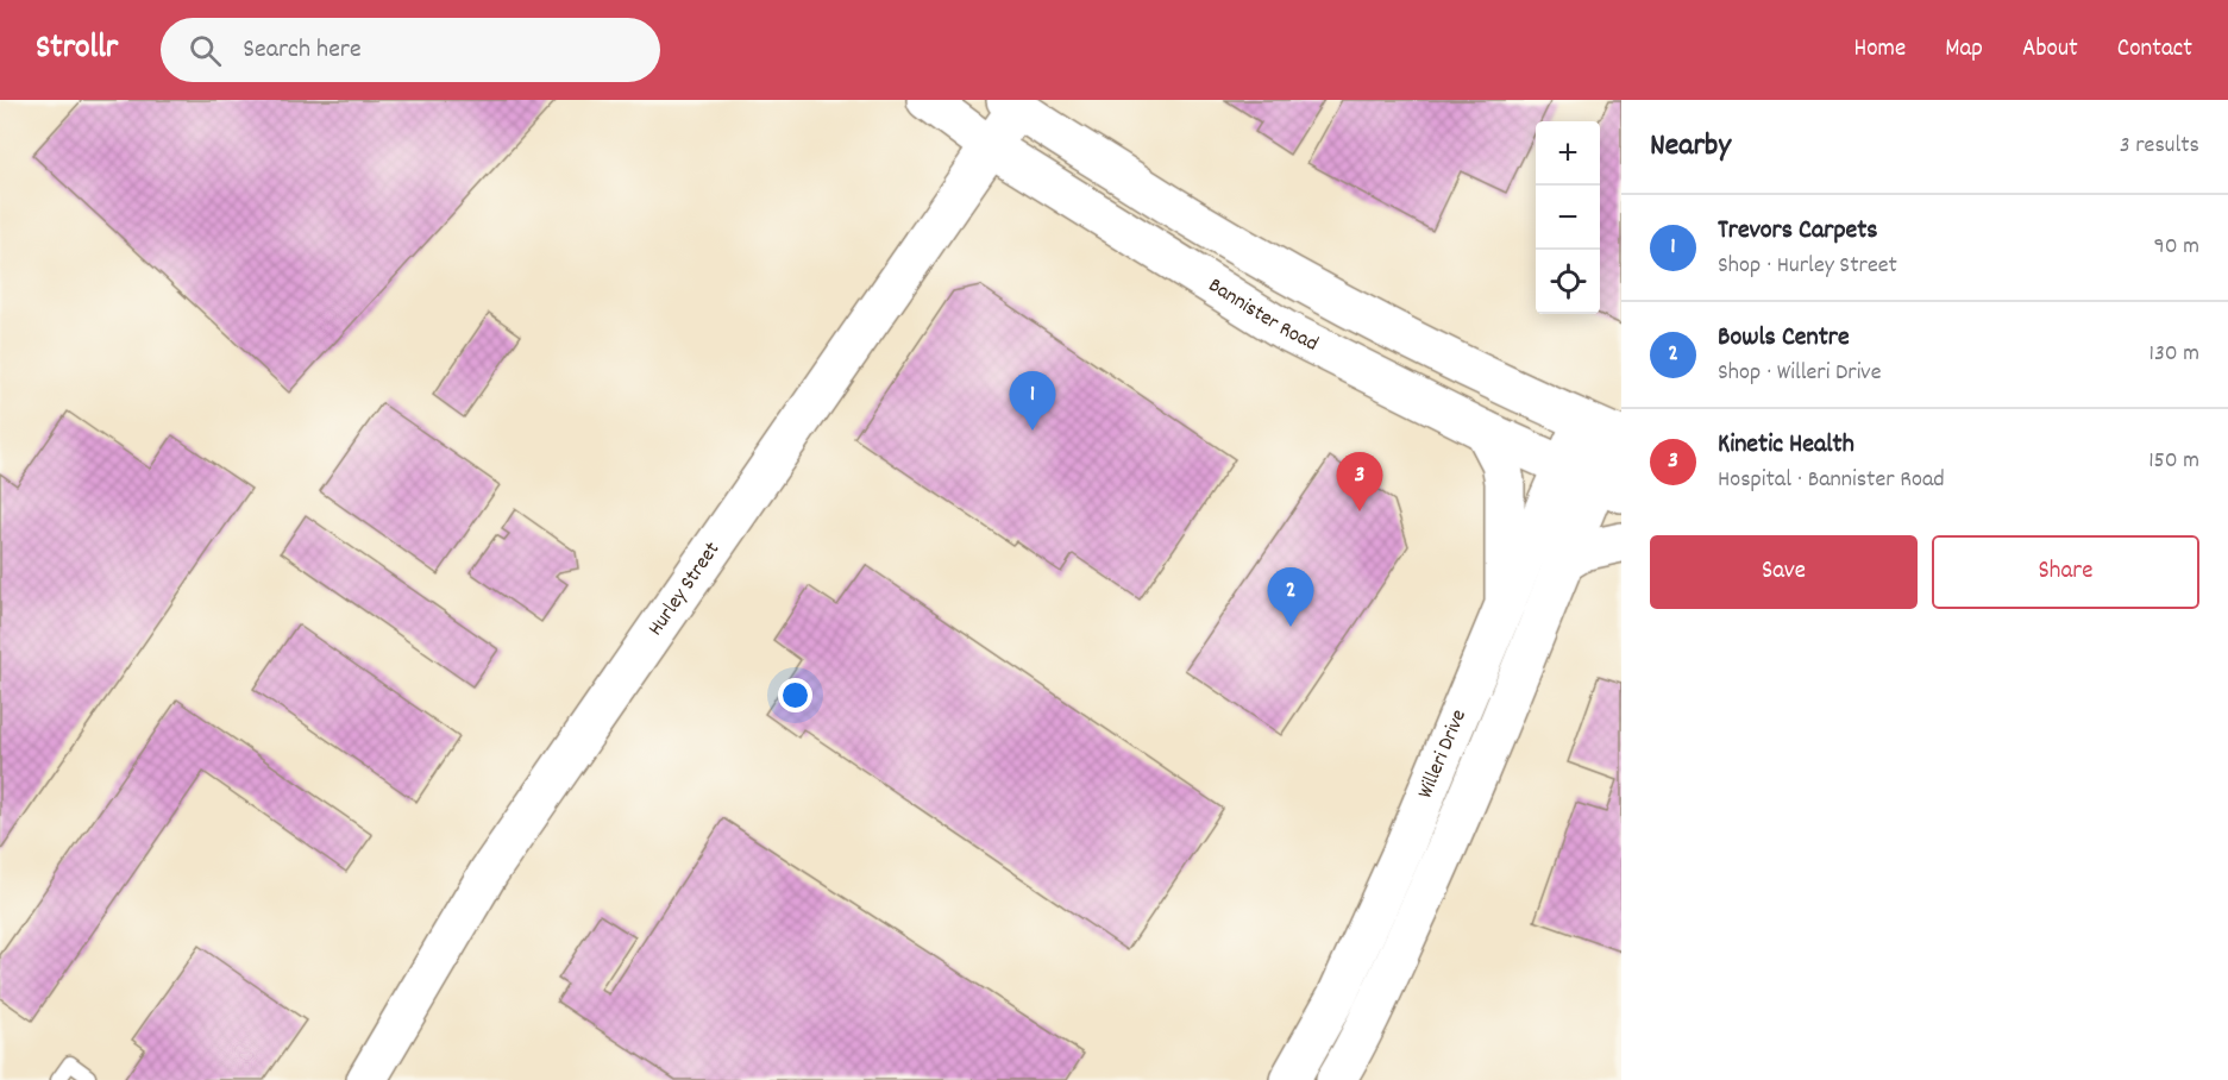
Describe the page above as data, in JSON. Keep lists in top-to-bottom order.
{
  "streets": {
    "main road": ["Bannister Road", "Hurley Street", "Willeri Drive"]
  },
  "crossings": [
    ["Bannister Road", "Hurley Street"],
    ["Bannister Road", "Willeri Drive"]
  ],
  "page": {
    "header": "Strollr",
    "search": "Search here",
    "nav": [
      "Home",
      "Map",
      "About",
      "Contact"
    ],
    "heading": ["Nearby", "3 results"],
    "map_buttons": ["+", "−"],
    "list": [
      {
        "mark": "1",
        "name": "Trevors Carpets",
        "note": "Shop · Hurley Street",
        "value": "90 m"
      },
      {
        "mark": "2",
        "name": "Bowls Centre",
        "note": "Shop · Willeri Drive",
        "value": "130 m"
      },
      {
        "mark": "3",
        "name": "Kinetic Health",
        "note": "Hospital · Bannister Road",
        "value": "150 m"
      }
    ],
    "pins": ["1", "3", "2"],
    "buttons": ["Save", "Share"]
  }
}
